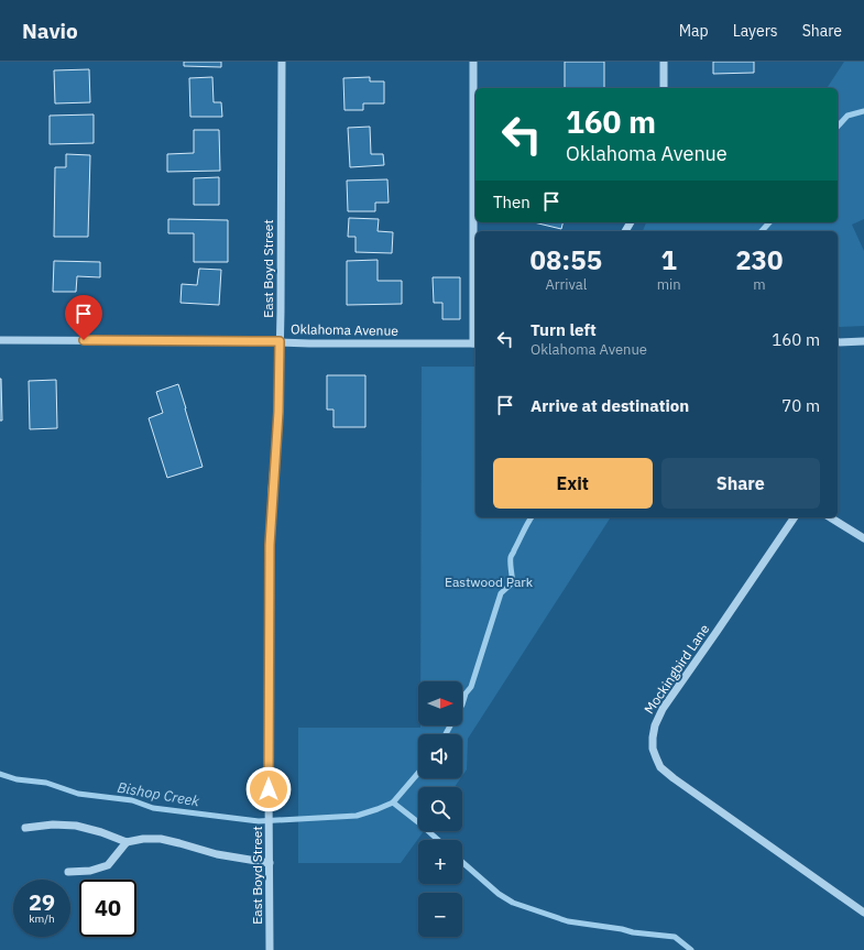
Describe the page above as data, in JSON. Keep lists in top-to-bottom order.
{
  "streets": {
    "street": ["East Boyd Street", "Oklahoma Avenue", "Mockingbird Lane"]
  },
  "crossings": [
    ["East Boyd Street", "Oklahoma Avenue"]
  ],
  "water": ["Bishop Creek"],
  "parks": ["Eastwood Park"],
  "north": "right",
  "page": {
    "header": "Navio",
    "nav": ["Map", "Layers", "Share"],
    "turn": ["160 m", "Oklahoma Avenue"],
    "then": "Then",
    "eta": [
      "08:55",
      "Arrival",
      "1",
      "min",
      "230",
      "m"
    ],
    "list": [
      {
        "name": "Turn left",
        "note": "Oklahoma Avenue",
        "value": "160 m"
      },
      {
        "name": "Arrive at destination",
        "value": "70 m"
      }
    ],
    "buttons": ["Exit", "Share"],
    "map_buttons": ["+", "−"],
    "speed": "29 km/h",
    "limit": "40"
  }
}
